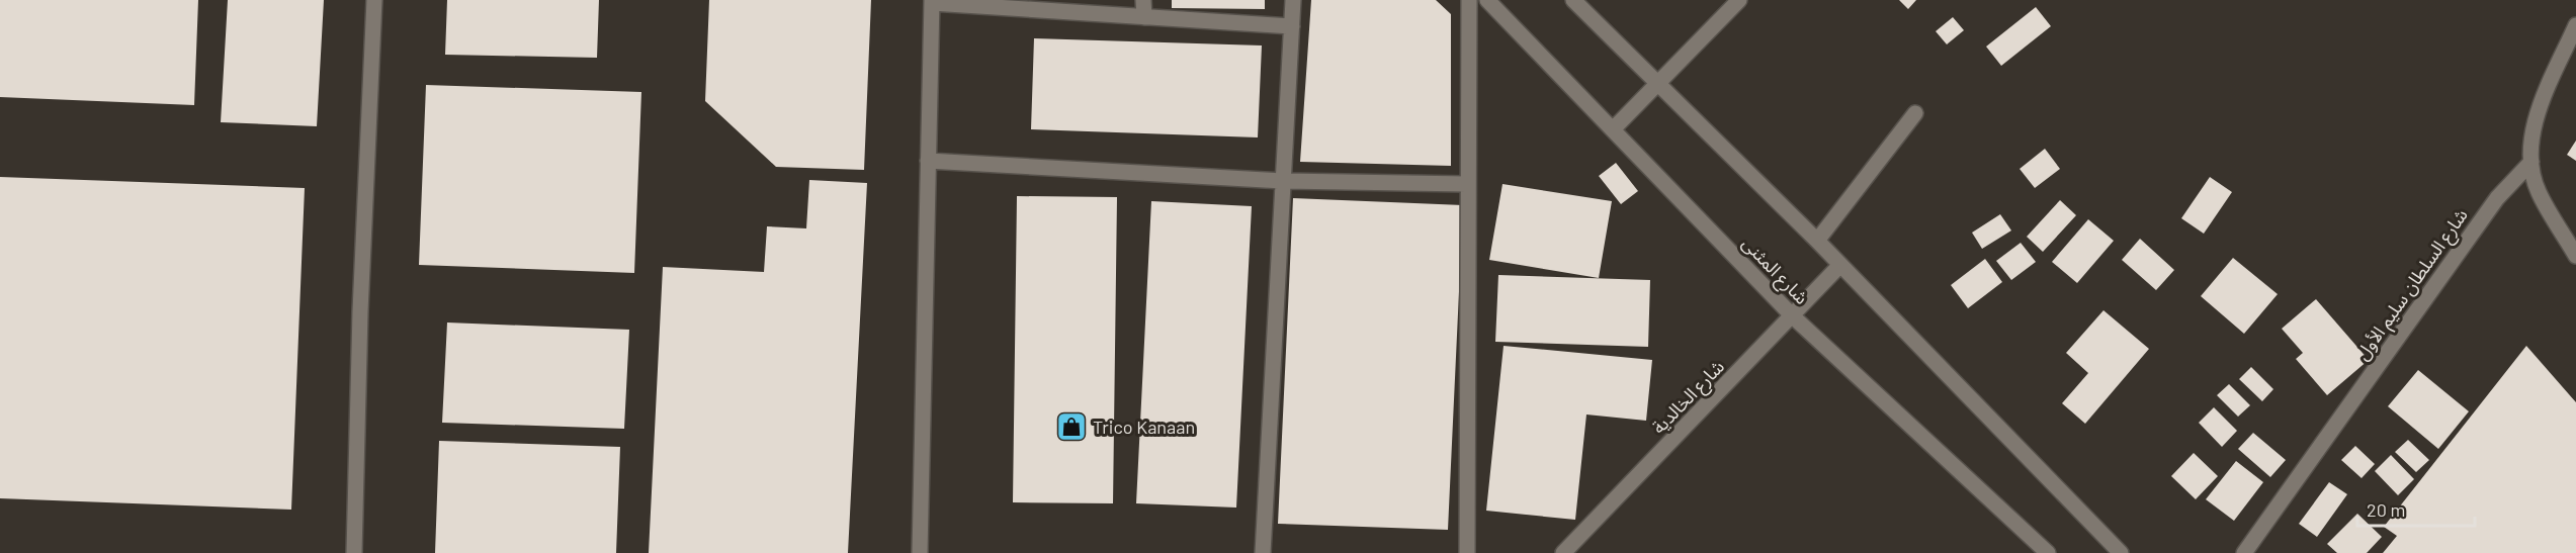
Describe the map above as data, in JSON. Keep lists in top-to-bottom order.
{
  "streets": {
    "street": ["شارع المثنى", "شارع السلطان سليم الأول", "شارع الخالدية"]
  },
  "crossings": [
    ["شارع المثنى", "شارع الخالدية"]
  ],
  "places": {
    "shop": ["Trico Kanaan"]
  },
  "scale_bar": "20 m"
}
